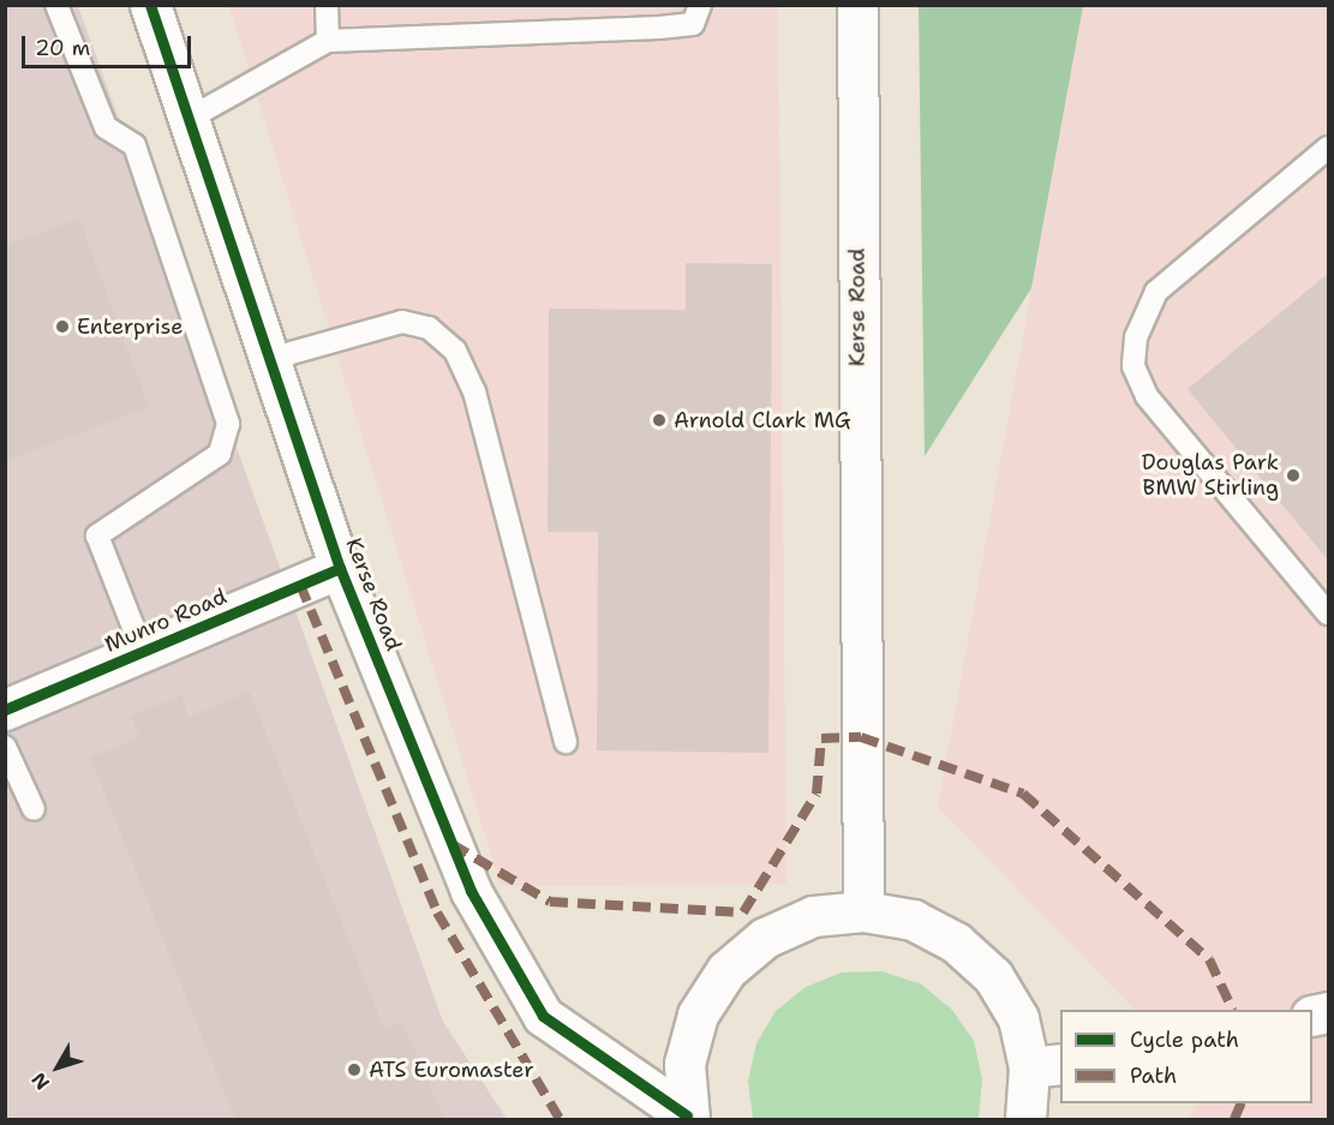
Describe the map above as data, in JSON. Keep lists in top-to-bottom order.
{
  "streets": {
    "street": ["Kerse Road", "Munro Road"]
  },
  "crossings": [
    ["Kerse Road", "Munro Road"]
  ],
  "places": [
    "Enterprise",
    "Arnold Clark MG",
    "Douglas Park BMW Stirling",
    "ATS Euromaster"
  ],
  "legend": ["Cycle path", "Path"],
  "scale_bar": "20 m",
  "north": "bottom left"
}
